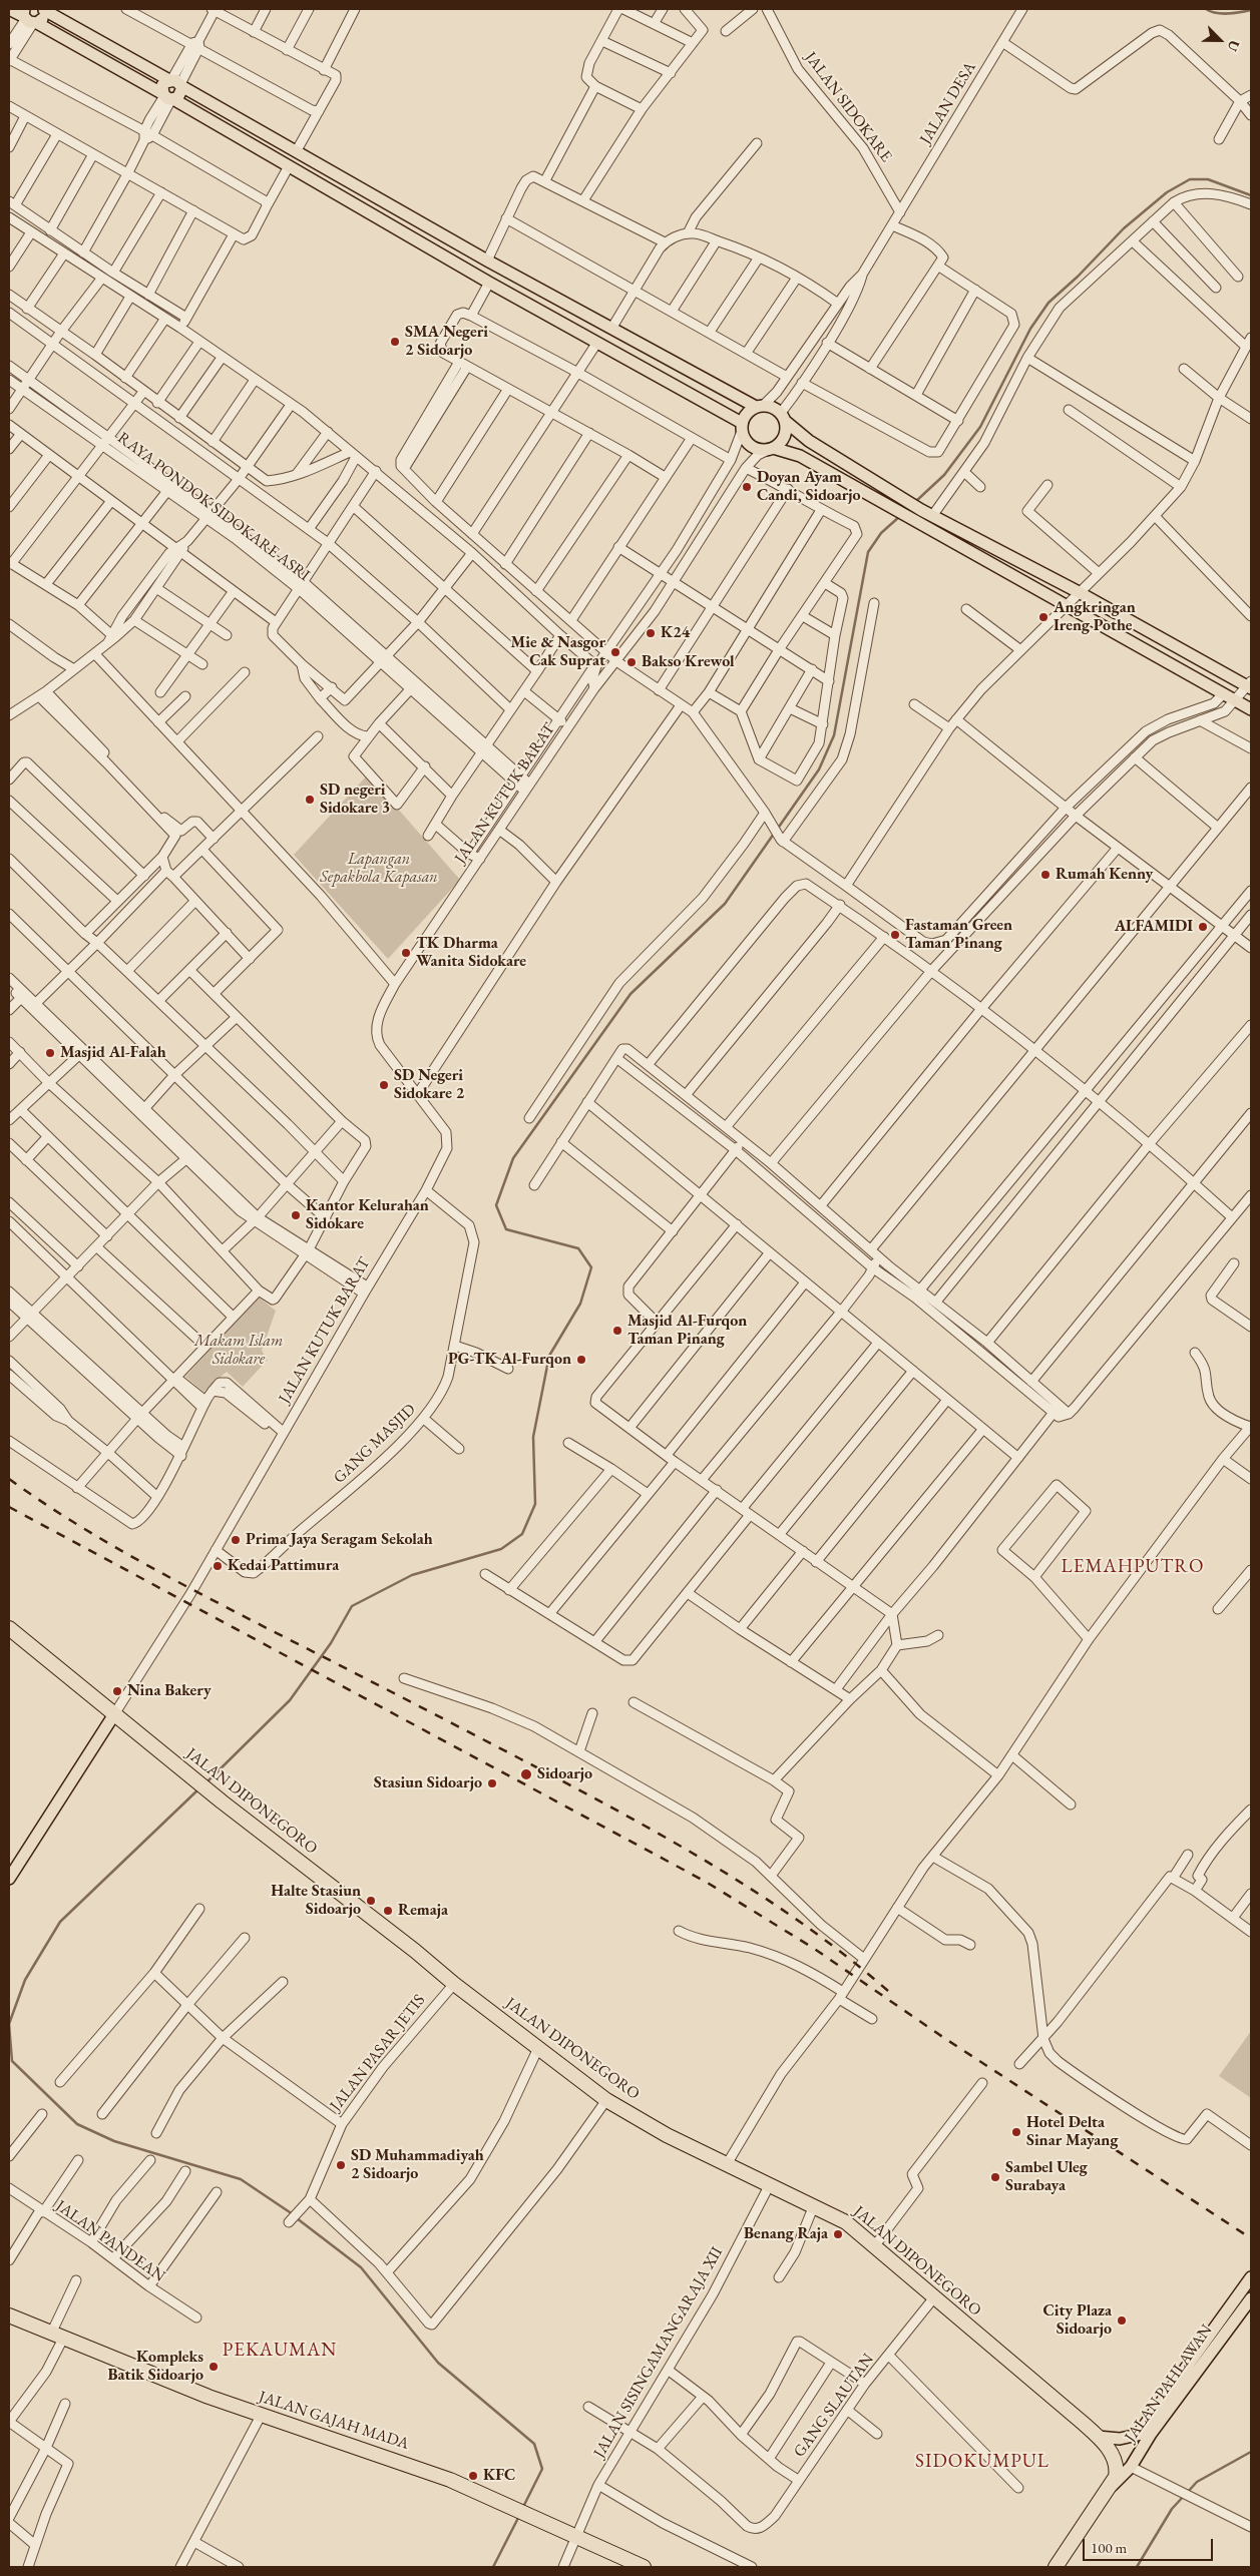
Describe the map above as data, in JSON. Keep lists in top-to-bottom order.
{
  "streets": {
    "highway": ["JALAN DIPONEGORO", "JALAN GAJAH MADA"],
    "main road": ["JALAN PAHLAWAN"],
    "street": [
      "JALAN DESA",
      "JALAN SIDOKARE",
      "RAYA PONDOK SIDOKARE ASRI",
      "JALAN KUTUK BARAT",
      "GANG MASJID",
      "JALAN PASAR JETIS",
      "JALAN PANDEAN",
      "JALAN SISINGAMANGARAJA XII",
      "GANG SLAUTAN"
    ]
  },
  "crossings": [
    ["JALAN DESA", "JALAN SIDOKARE"],
    ["RAYA PONDOK SIDOKARE ASRI", "JALAN KUTUK BARAT"],
    ["JALAN KUTUK BARAT", "GANG MASJID"],
    ["JALAN KUTUK BARAT", "JALAN DIPONEGORO"],
    ["JALAN DIPONEGORO", "JALAN PASAR JETIS"],
    ["JALAN DIPONEGORO", "JALAN SISINGAMANGARAJA XII"],
    ["JALAN DIPONEGORO", "JALAN PAHLAWAN"],
    ["JALAN DIPONEGORO", "GANG SLAUTAN"],
    ["JALAN SISINGAMANGARAJA XII", "JALAN GAJAH MADA"]
  ],
  "districts": ["LEMAHPUTRO", "PEKAUMAN", "SIDOKUMPUL"],
  "parks": ["Lapangan Sepakbola Kapasan", "Makam Islam Sidokare"],
  "places": [
    "SMA Negeri 2 Sidoarjo",
    "Doyan Ayam Candi, Sidoarjo",
    "Angkringan Ireng Pothe",
    "K24",
    "Mie & Nasgor Cak Suprat",
    "Bakso Krewol",
    "SD negeri Sidokare 3",
    "Rumah Kenny",
    "ALFAMIDI",
    "Fastaman Green Taman Pinang",
    "TK Dharma Wanita Sidokare",
    "Masjid Al-Falah",
    "SD Negeri Sidokare 2",
    "Kantor Kelurahan Sidokare",
    "Masjid Al-Furqon Taman Pinang",
    "PG-TK Al-Furqon",
    "Prima Jaya Seragam Sekolah",
    "Kedai Pattimura",
    "Nina Bakery",
    "Sidoarjo",
    "Stasiun Sidoarjo",
    "Halte Stasiun Sidoarjo",
    "Remaja",
    "Hotel Delta Sinar Mayang",
    "SD Muhammadiyah 2 Sidoarjo",
    "Sambel Uleg Surabaya",
    "Benang Raja",
    "City Plaza Sidoarjo",
    "Kompleks Batik Sidoarjo",
    "KFC"
  ],
  "scale_bar": "100 m",
  "north": "bottom right"
}
